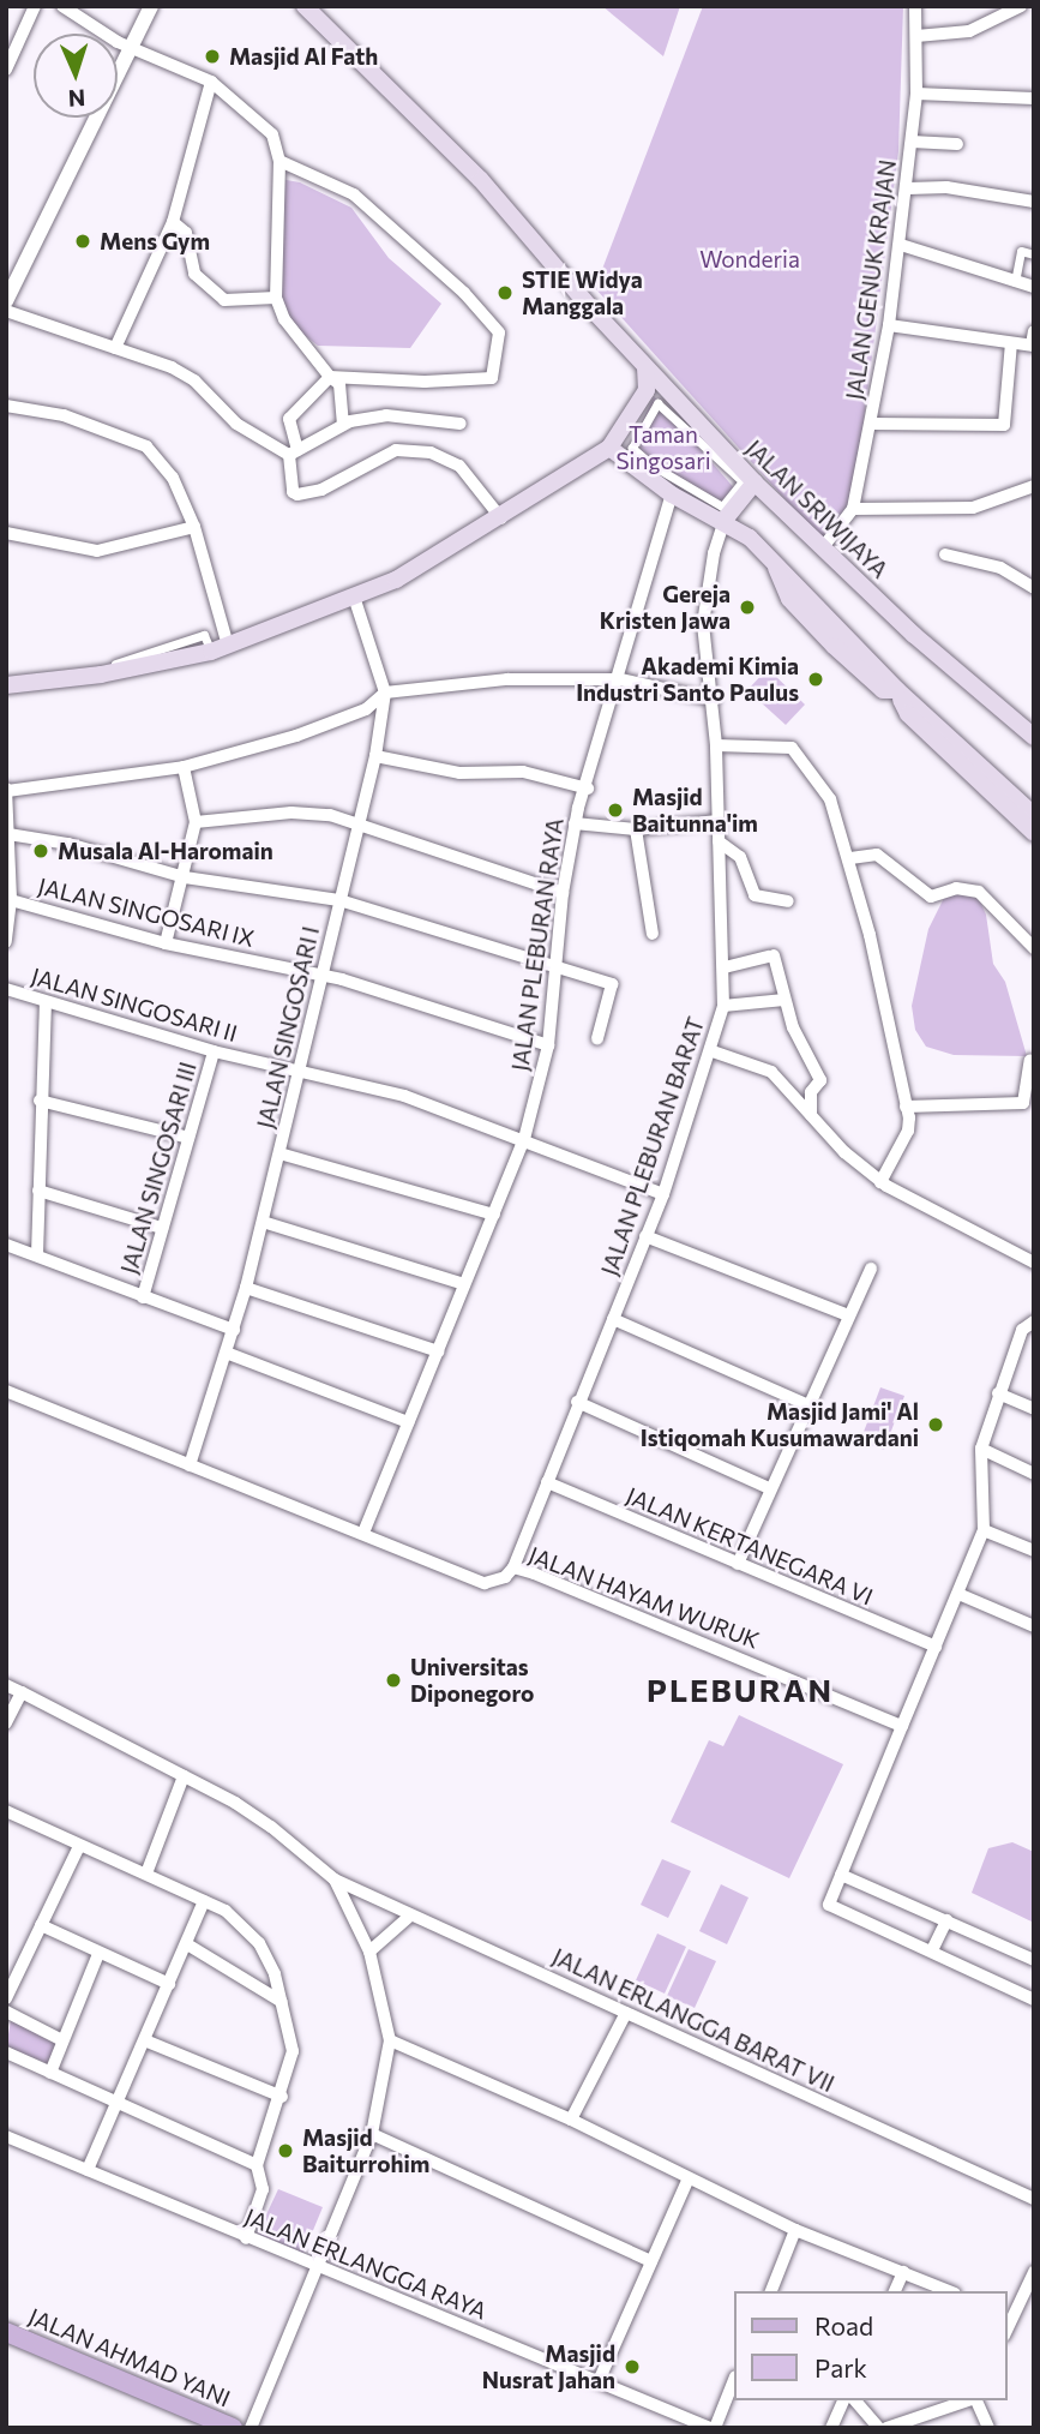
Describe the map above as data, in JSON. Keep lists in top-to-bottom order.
{
  "streets": {
    "main road": ["JALAN SRIWIJAYA", "JALAN AHMAD YANI"],
    "street": [
      "JALAN GENUK KRAJAN",
      "JALAN SINGOSARI IX",
      "JALAN PLEBURAN RAYA",
      "JALAN SINGOSARI II",
      "JALAN SINGOSARI I",
      "JALAN PLEBURAN BARAT",
      "JALAN SINGOSARI III",
      "JALAN KERTANEGARA VI",
      "JALAN HAYAM WURUK",
      "JALAN ERLANGGA BARAT VII",
      "JALAN ERLANGGA RAYA"
    ]
  },
  "crossings": [
    ["JALAN GENUK KRAJAN", "JALAN SRIWIJAYA"],
    ["JALAN SINGOSARI IX", "JALAN PLEBURAN RAYA"],
    ["JALAN SINGOSARI IX", "JALAN SINGOSARI I"],
    ["JALAN PLEBURAN RAYA", "JALAN SINGOSARI II"],
    ["JALAN PLEBURAN RAYA", "JALAN HAYAM WURUK"],
    ["JALAN SINGOSARI II", "JALAN SINGOSARI I"],
    ["JALAN SINGOSARI II", "JALAN PLEBURAN BARAT"],
    ["JALAN SINGOSARI II", "JALAN SINGOSARI III"],
    ["JALAN SINGOSARI I", "JALAN HAYAM WURUK"],
    ["JALAN PLEBURAN BARAT", "JALAN KERTANEGARA VI"],
    ["JALAN PLEBURAN BARAT", "JALAN HAYAM WURUK"]
  ],
  "districts": ["PLEBURAN"],
  "parks": ["Wonderia", "Taman Singosari"],
  "places": [
    "Masjid Al Fath",
    "Mens Gym",
    "STIE Widya Manggala",
    "Gereja Kristen Jawa",
    "Akademi Kimia Industri Santo Paulus",
    "Masjid Baitunna'im",
    "Musala Al-Haromain",
    "Masjid Jami' Al Istiqomah Kusumawardani",
    "Universitas Diponegoro",
    "Masjid Baiturrohim",
    "Masjid Nusrat Jahan"
  ],
  "legend": ["Road", "Park"],
  "north": "bottom"
}
